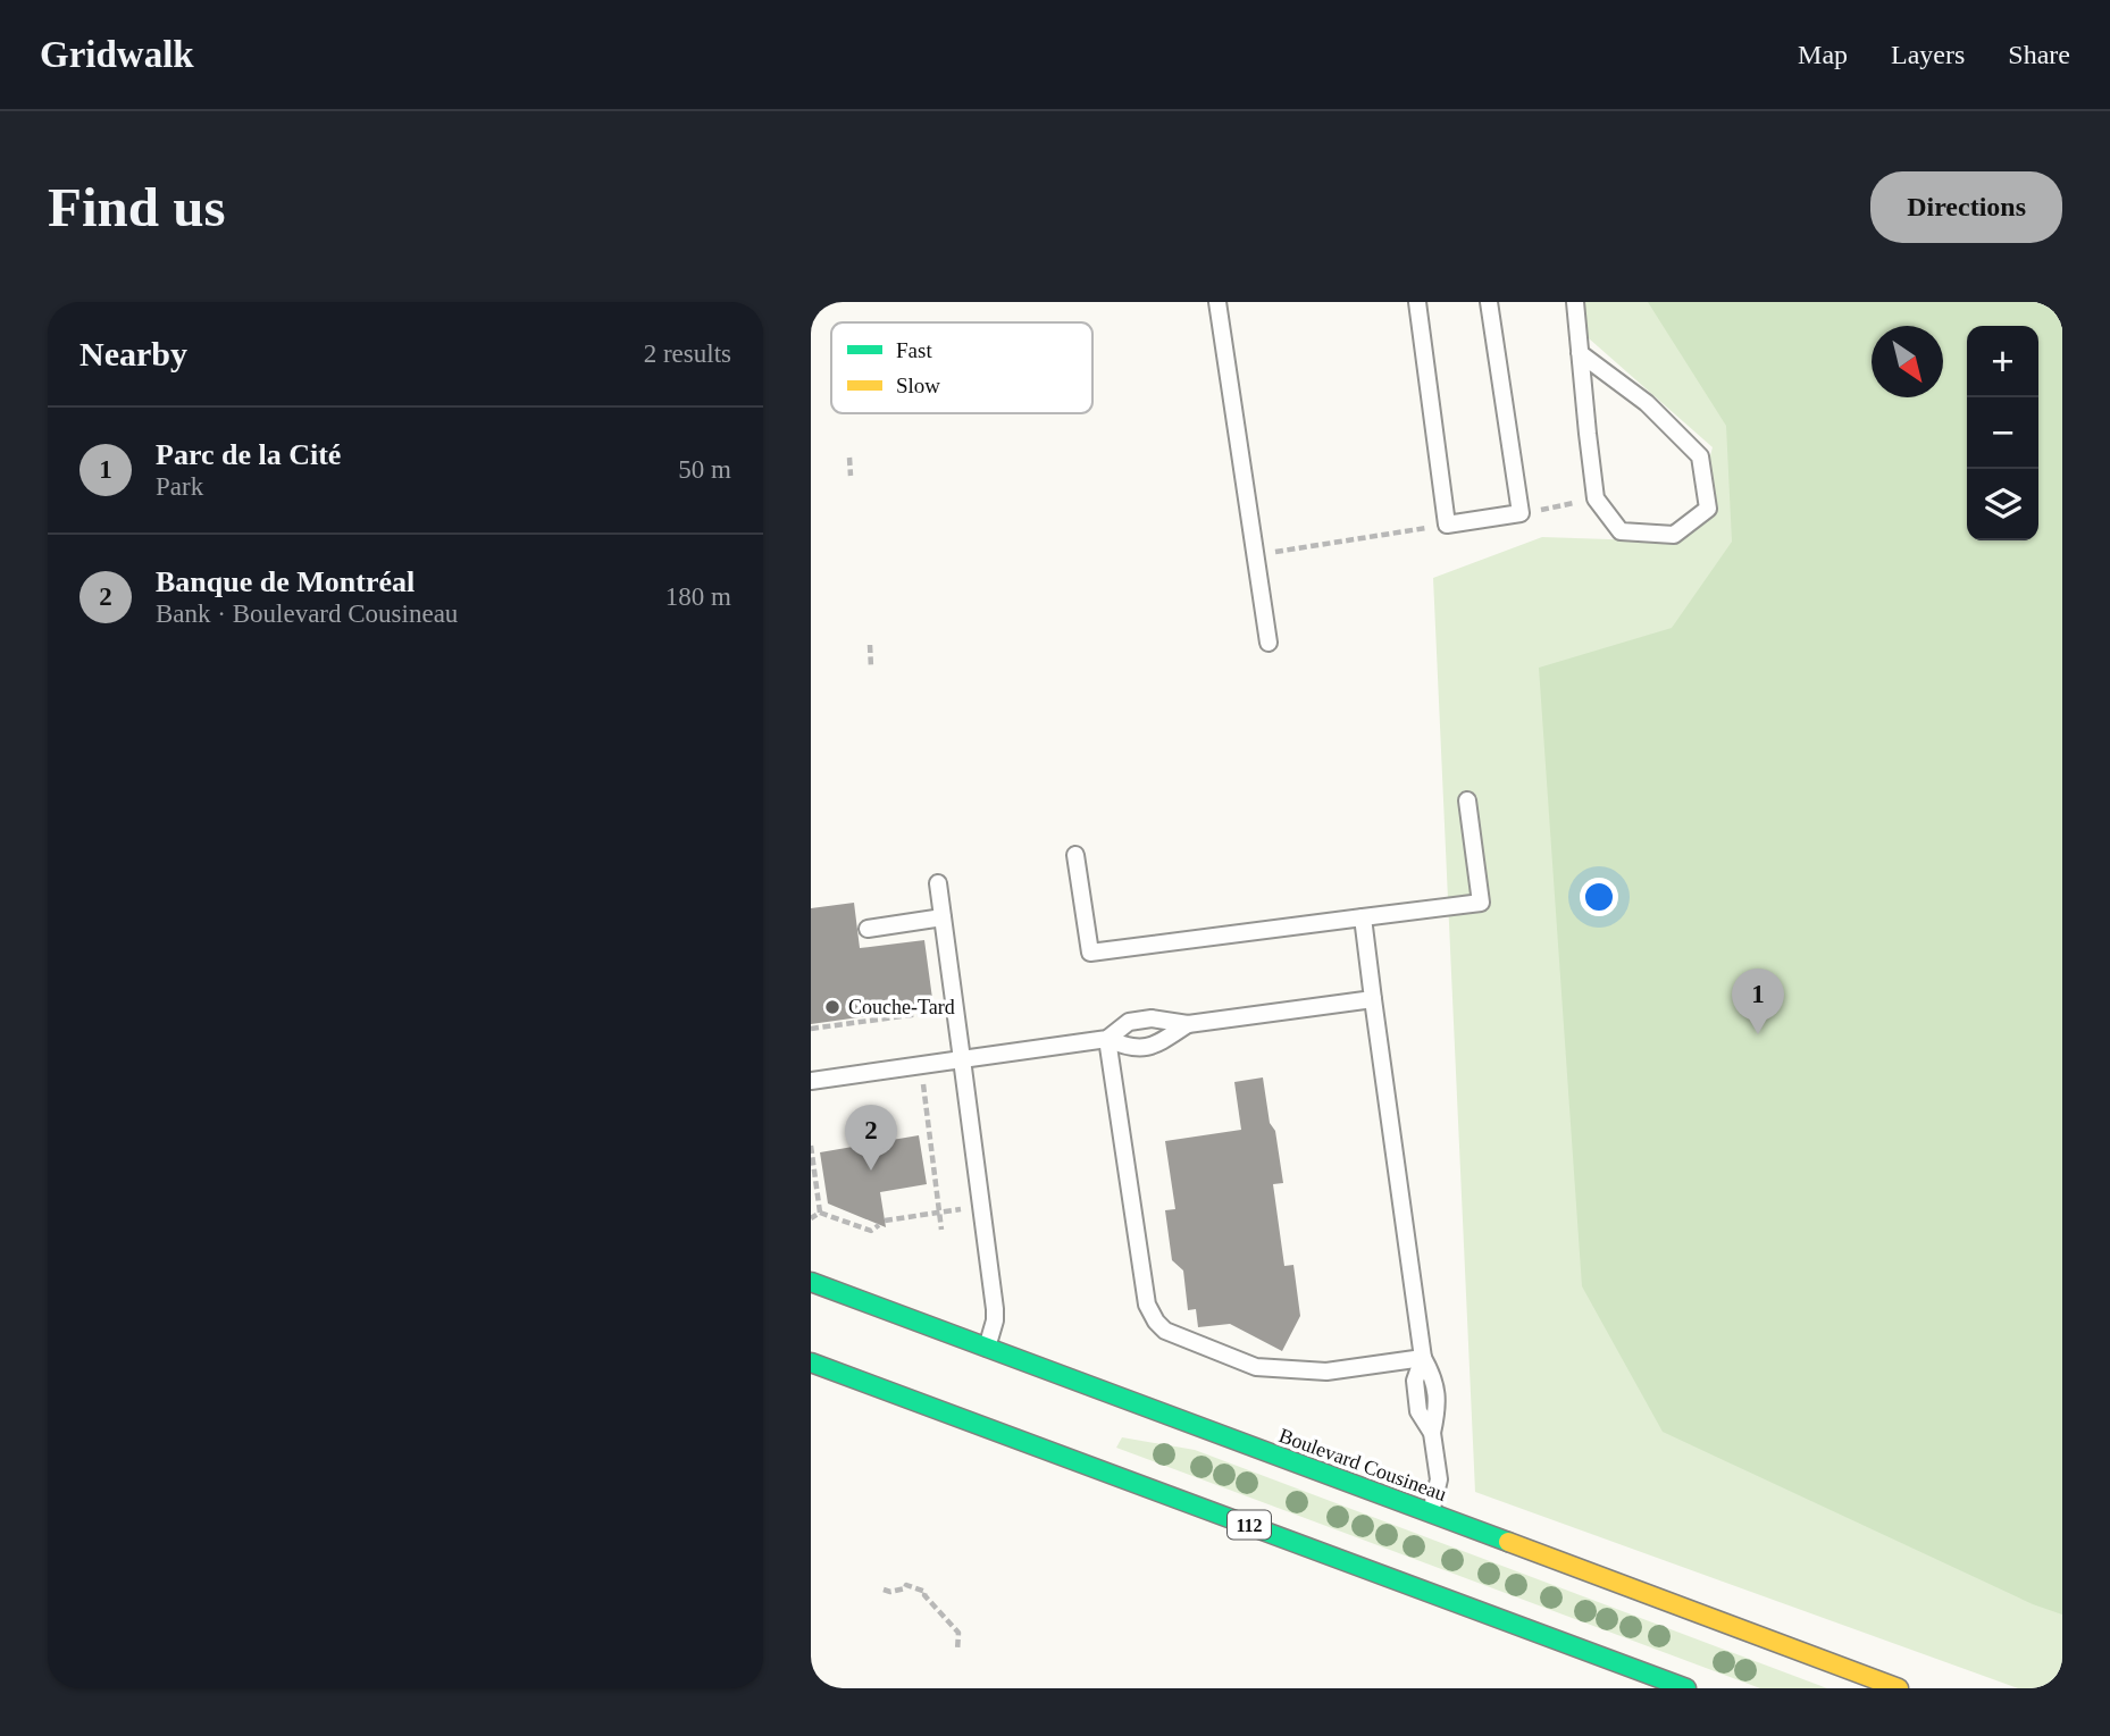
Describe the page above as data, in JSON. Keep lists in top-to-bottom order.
{
  "streets": {
    "main road": ["Boulevard Cousineau", "112"]
  },
  "places": ["Couche-Tard"],
  "legend": ["Fast", "Slow"],
  "north": "bottom right",
  "page": {
    "header": "Gridwalk",
    "nav": ["Map", "Layers", "Share"],
    "buttons": "Directions",
    "title": "Find us",
    "heading": ["Nearby", "2 results"],
    "map_buttons": ["+", "−"],
    "list": [
      {
        "mark": "1",
        "name": "Parc de la Cité",
        "note": "Park",
        "value": "50 m"
      },
      {
        "mark": "2",
        "name": "Banque de Montréal",
        "note": "Bank · Boulevard Cousineau",
        "value": "180 m"
      }
    ],
    "pins": ["1", "2"]
  }
}
